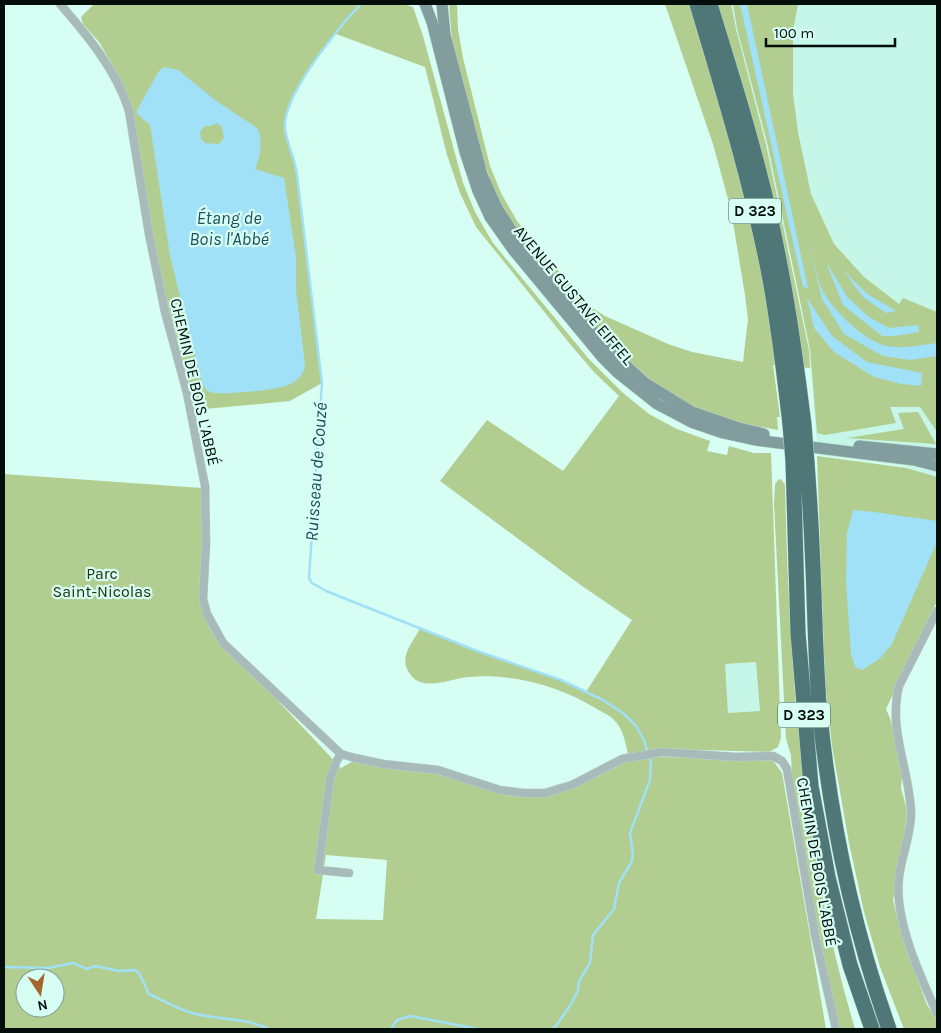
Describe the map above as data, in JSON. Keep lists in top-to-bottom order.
{
  "streets": {
    "highway": ["D 323"],
    "street": ["AVENUE GUSTAVE EIFFEL", "CHEMIN DE BOIS L'ABBÉ"]
  },
  "water": ["Étang de Bois l'Abbé", "Ruisseau de Couzé"],
  "parks": ["Parc Saint-Nicolas"],
  "scale_bar": "100 m",
  "north": "bottom"
}
